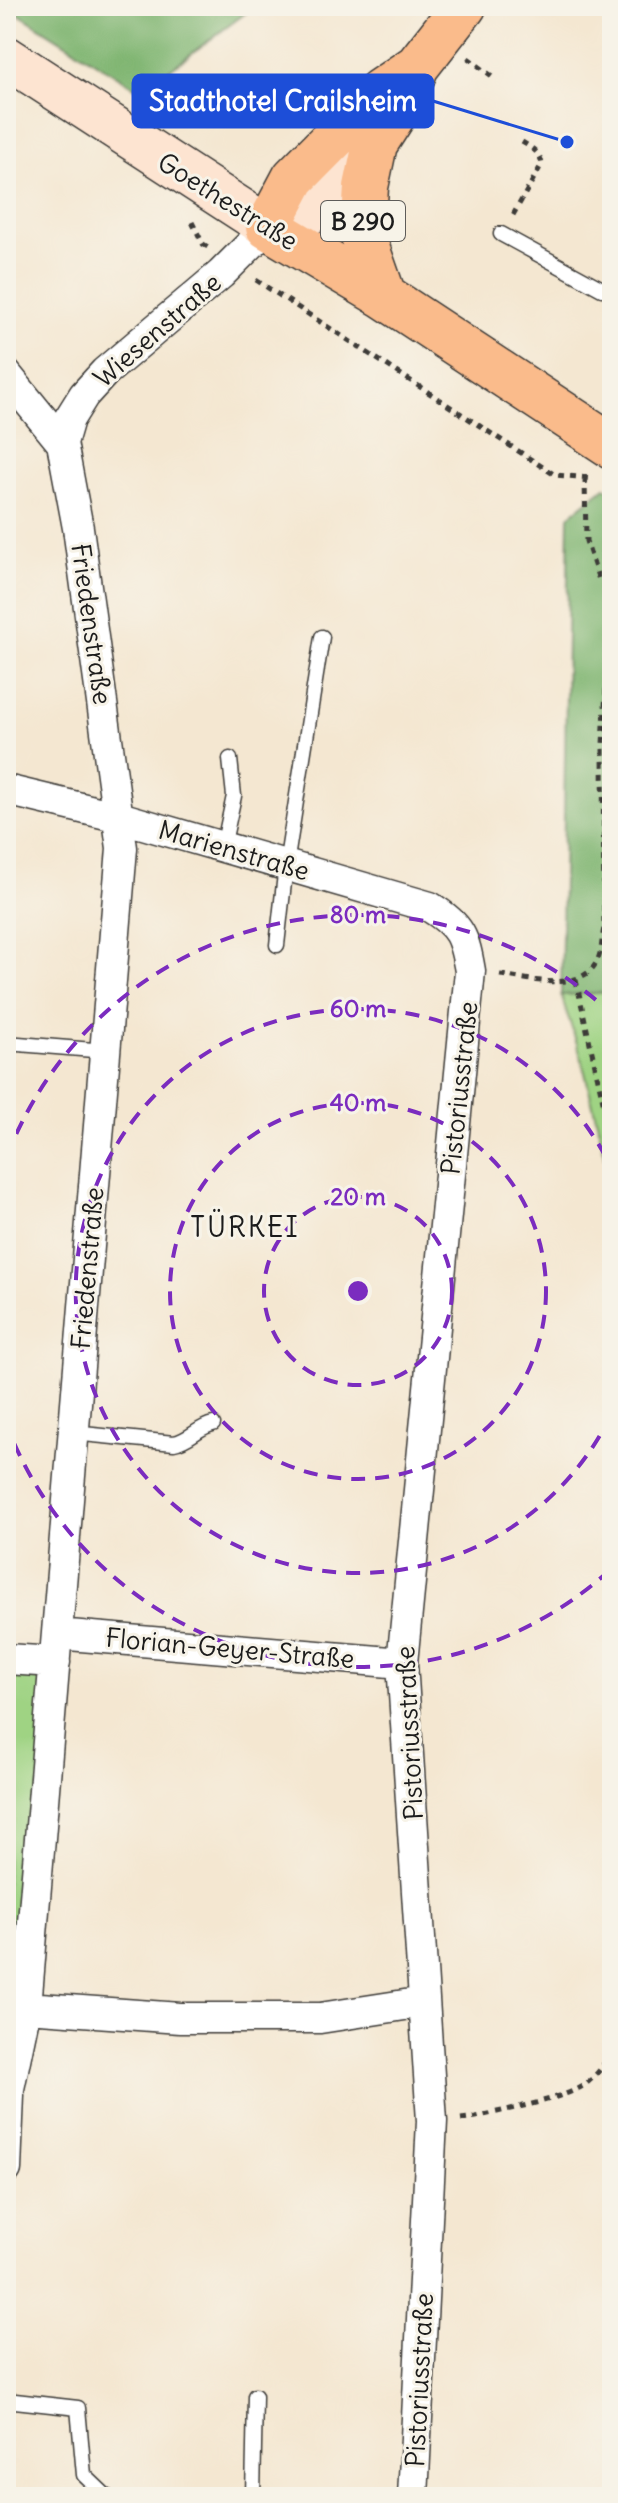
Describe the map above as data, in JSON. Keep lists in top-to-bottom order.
{
  "streets": {
    "main road": ["Goethestraße", "B 290"],
    "street": [
      "Wiesenstraße",
      "Friedenstraße",
      "Marienstraße",
      "Pistoriusstraße",
      "Florian-Geyer-Straße"
    ]
  },
  "crossings": [
    ["Goethestraße", "B 290"],
    ["Goethestraße", "Wiesenstraße"],
    ["B 290", "Wiesenstraße"],
    ["Wiesenstraße", "Friedenstraße"],
    ["Friedenstraße", "Marienstraße"],
    ["Friedenstraße", "Florian-Geyer-Straße"],
    ["Marienstraße", "Pistoriusstraße"],
    ["Pistoriusstraße", "Florian-Geyer-Straße"]
  ],
  "districts": ["TÜRKEI"],
  "places": ["Stadthotel Crailsheim"],
  "rings": [
    "80 m",
    "60 m",
    "40 m",
    "20 m"
  ]
}
